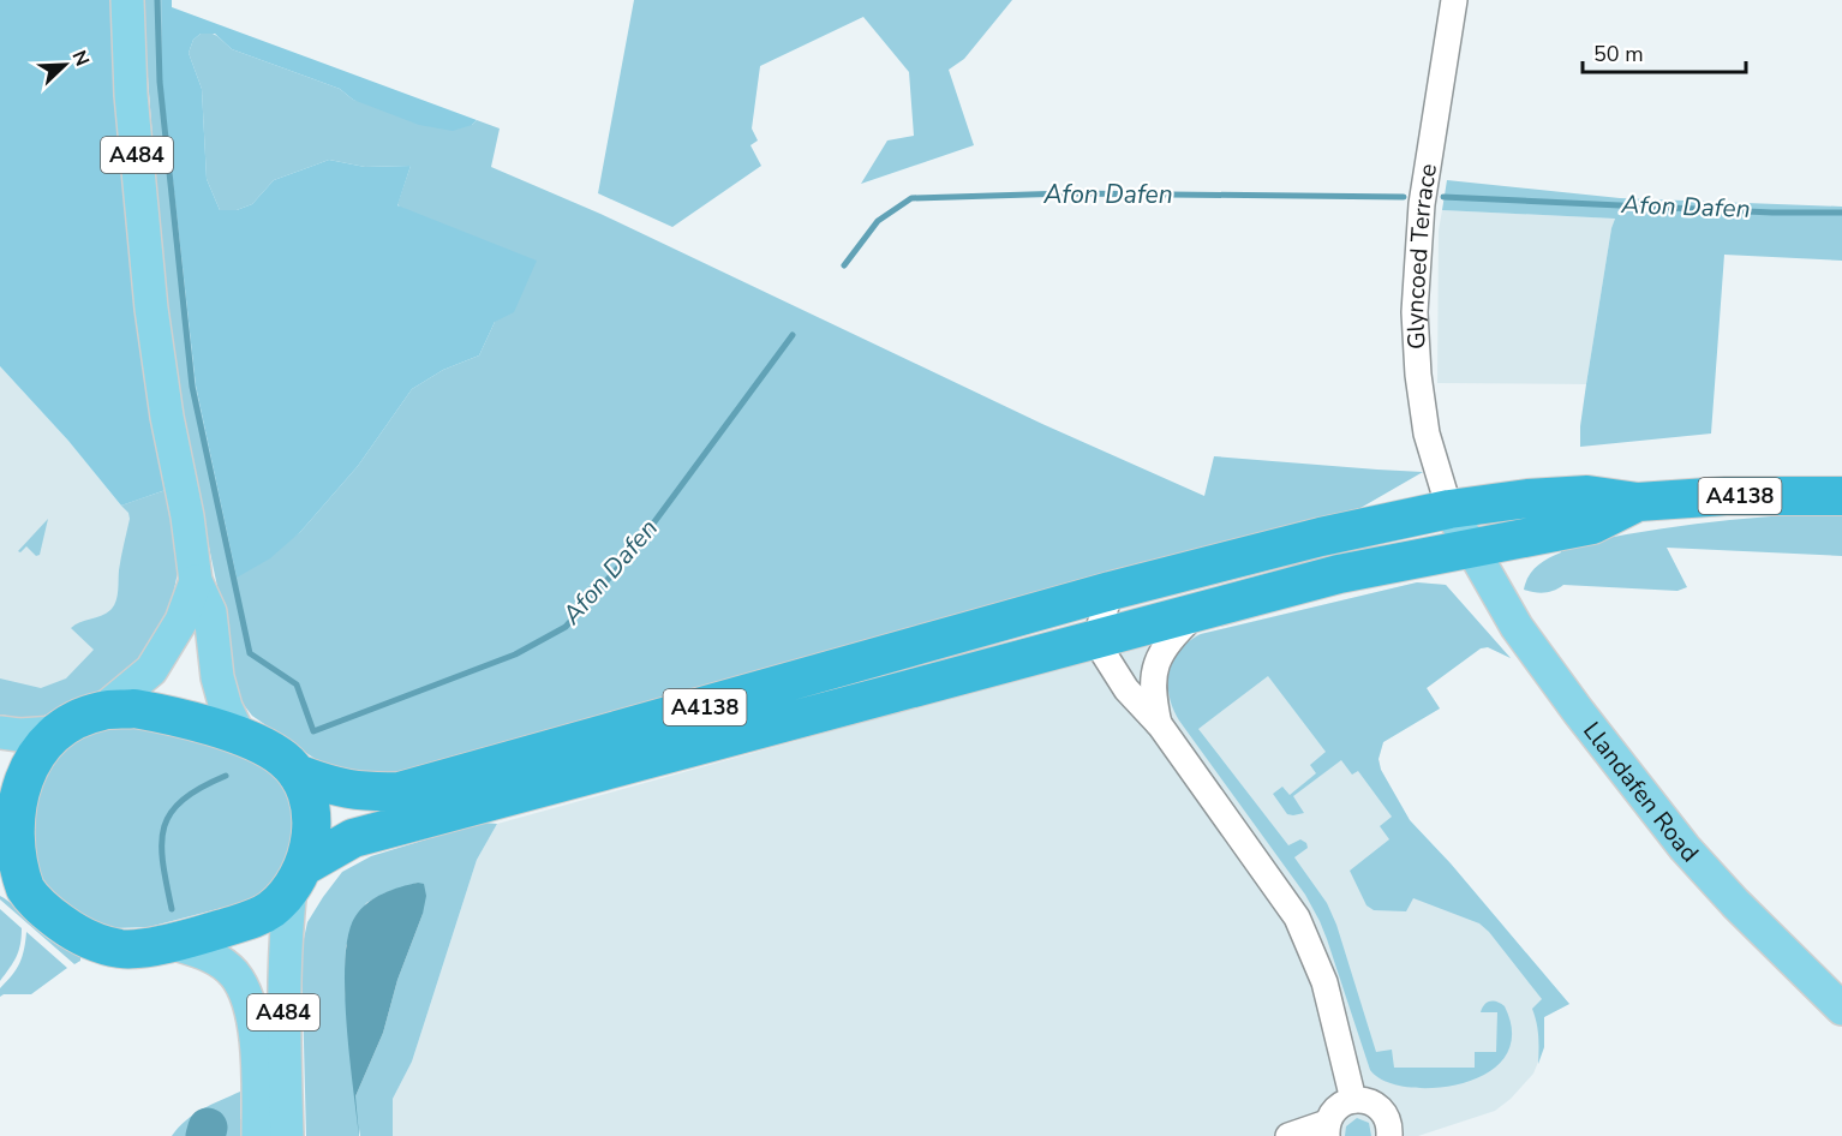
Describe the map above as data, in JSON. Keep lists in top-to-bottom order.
{
  "streets": {
    "highway": ["A4138"],
    "main road": ["A484", "Llandafen Road"],
    "street": ["Glyncoed Terrace"]
  },
  "crossings": [
    ["A484", "A4138"],
    ["Glyncoed Terrace", "A4138"],
    ["Glyncoed Terrace", "Llandafen Road"],
    ["A4138", "Llandafen Road"]
  ],
  "water": ["Afon Dafen"],
  "scale_bar": "50 m",
  "north": "top right"
}
